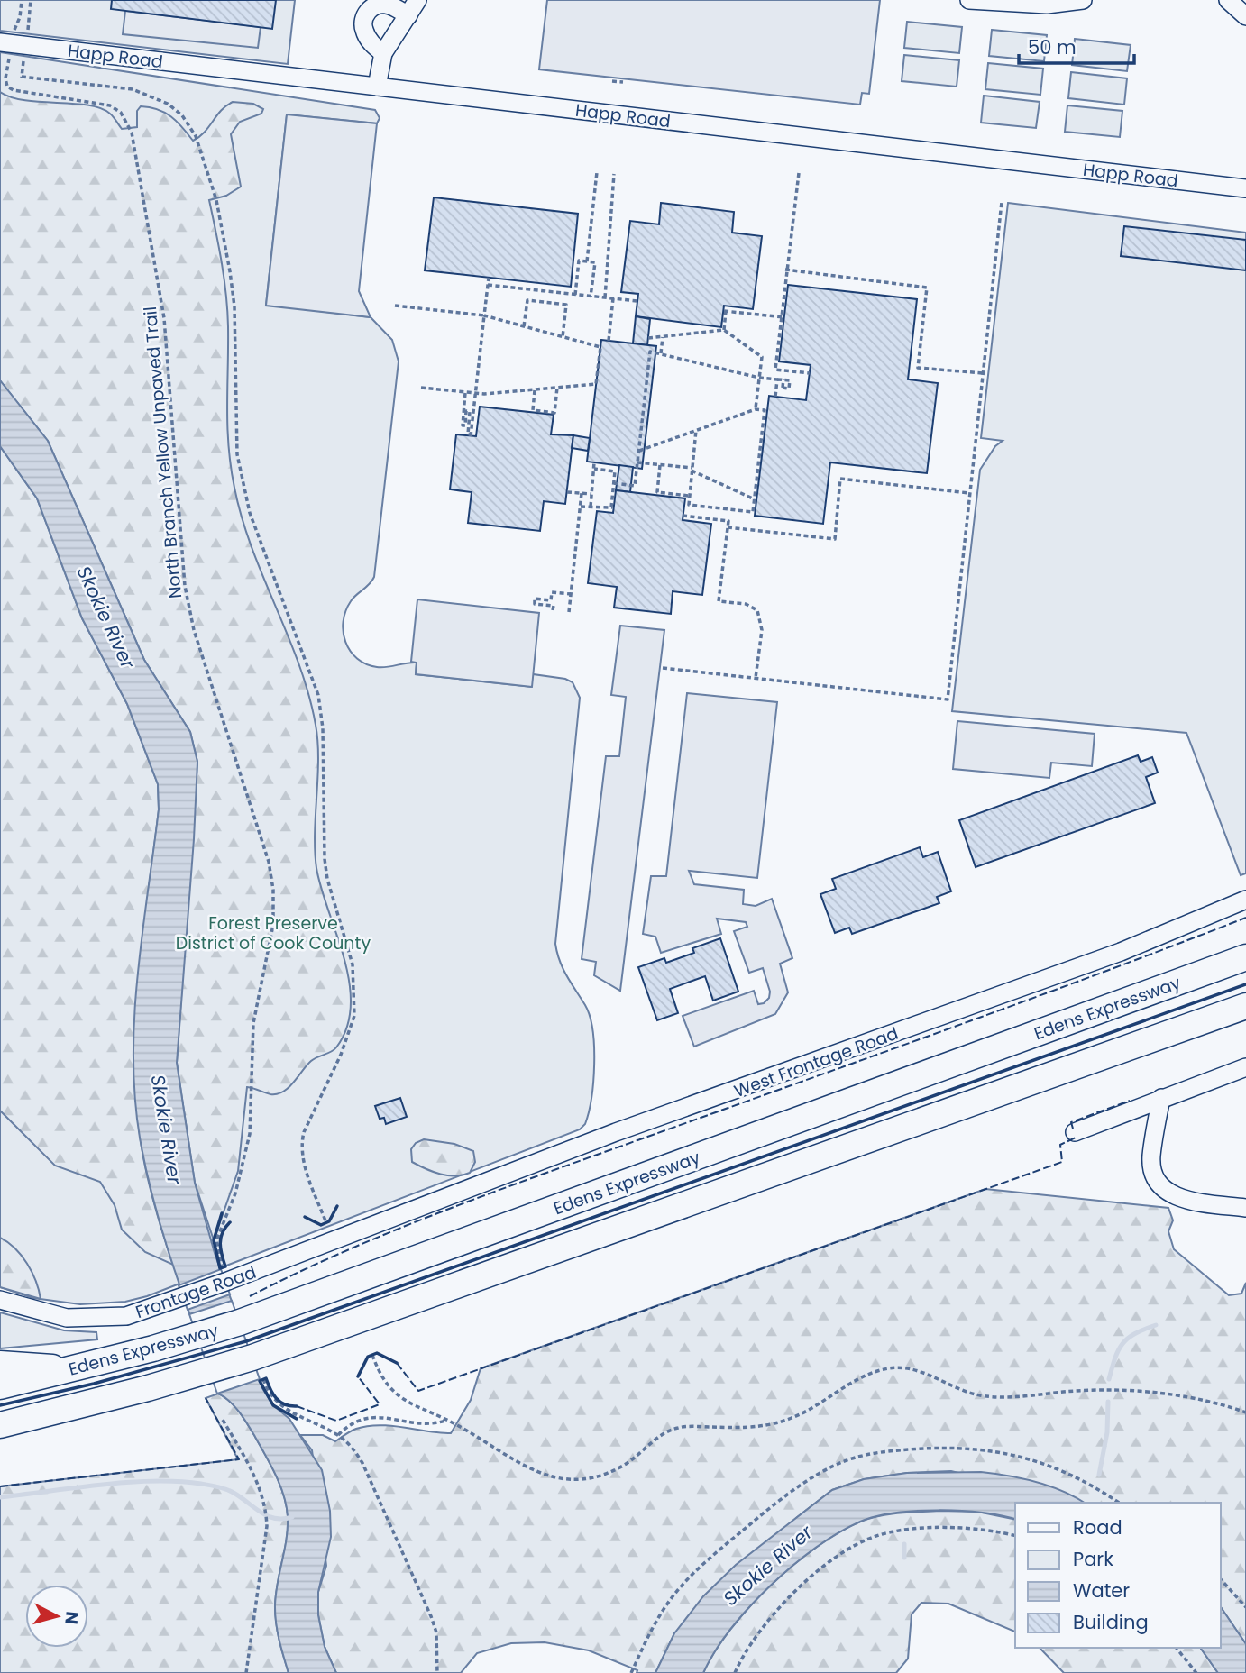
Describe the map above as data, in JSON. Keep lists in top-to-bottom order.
{
  "streets": {
    "highway": ["Edens Expressway"],
    "street": ["Happ Road", "West Frontage Road", "Frontage Road"],
    "path": ["North Branch Yellow Unpaved Trail"]
  },
  "crossings": [
    ["Happ Road", "North Branch Yellow Unpaved Trail"],
    ["North Branch Yellow Unpaved Trail", "Frontage Road"],
    ["West Frontage Road", "Frontage Road"]
  ],
  "water": ["Skokie River"],
  "parks": ["Forest Preserve District of Cook County"],
  "legend": [
    "Road",
    "Park",
    "Water",
    "Building"
  ],
  "scale_bar": "50 m",
  "north": "right"
}
